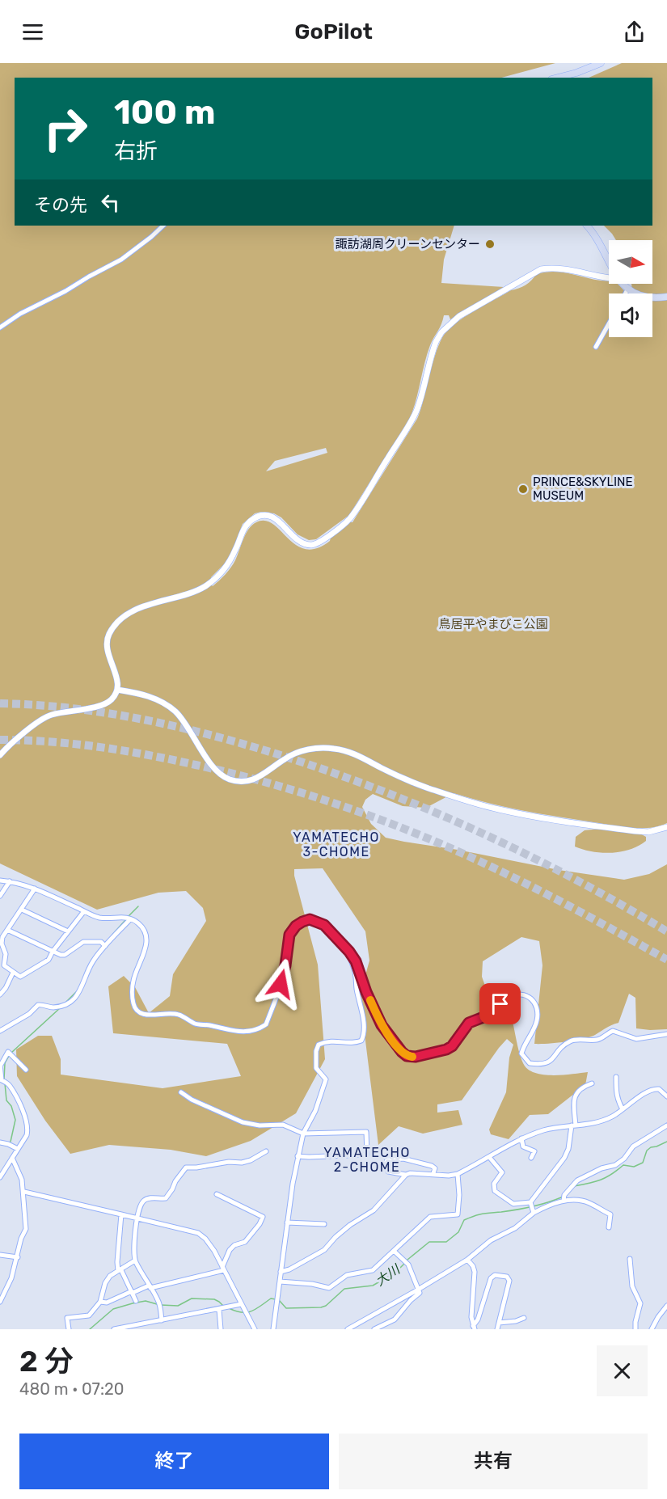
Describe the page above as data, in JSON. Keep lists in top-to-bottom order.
{
  "districts": ["YAMATECHO 3-CHOME", "YAMATECHO 2-CHOME"],
  "water": ["大川"],
  "parks": ["鳥居平やまびこ公園"],
  "places": ["諏訪湖周クリーンセンター", "PRINCE&SKYLINE MUSEUM"],
  "north": "right",
  "page": {
    "header": "GoPilot",
    "turn": ["100 m", "右折"],
    "then": "その先",
    "heading": ["2 分", "480 m · 07:20"],
    "buttons": ["終了", "共有"]
  }
}
